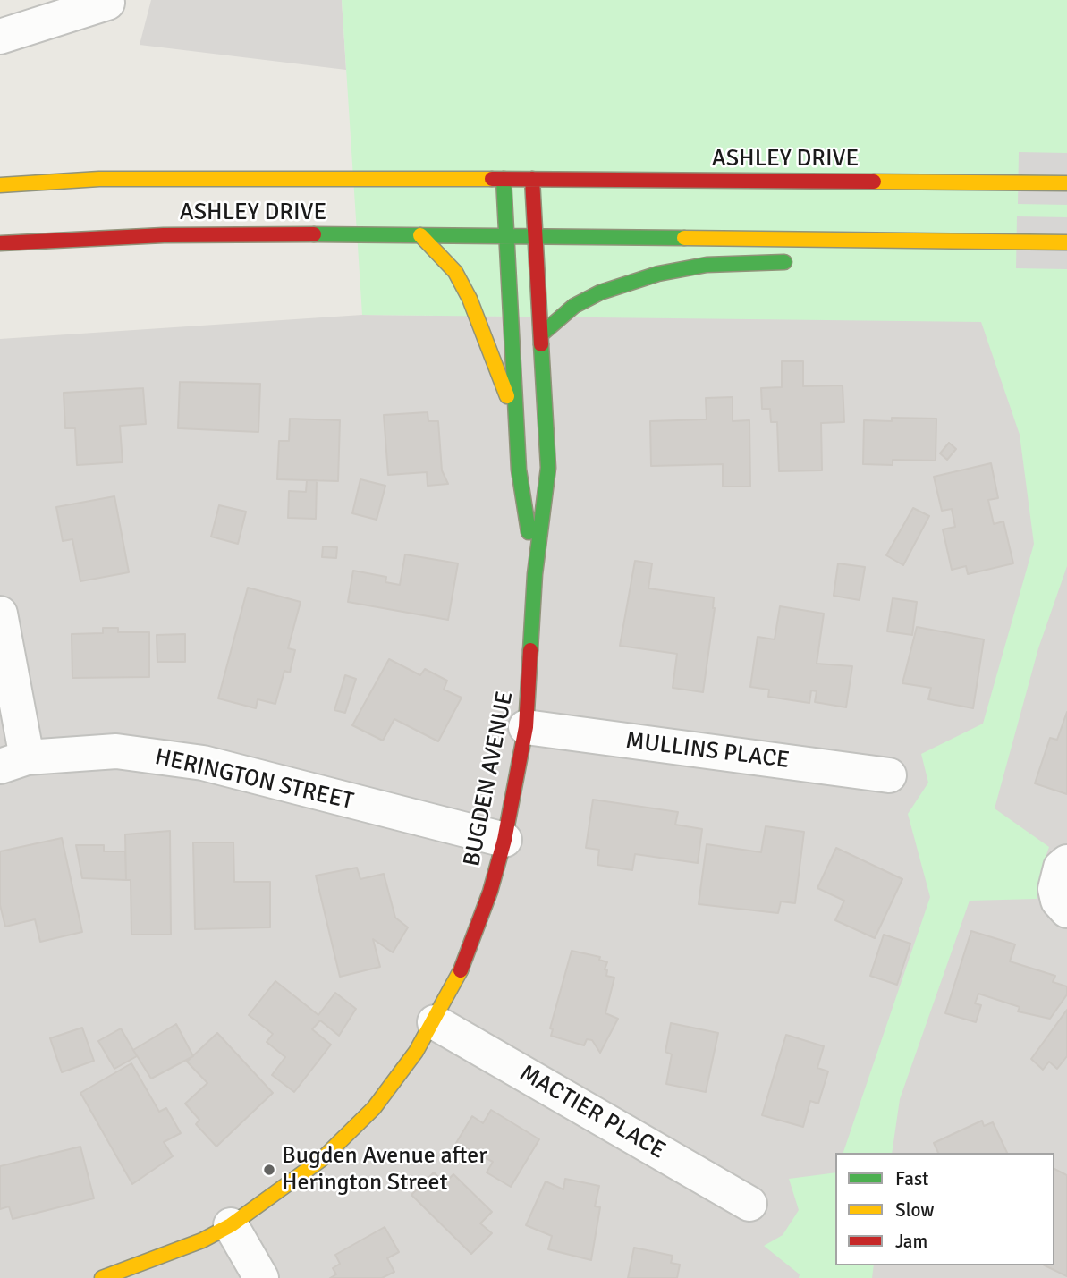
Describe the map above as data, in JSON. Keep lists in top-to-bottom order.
{
  "streets": {
    "main road": ["ASHLEY DRIVE", "BUGDEN AVENUE"],
    "street": ["MULLINS PLACE", "HERINGTON STREET", "MACTIER PLACE"]
  },
  "crossings": [
    ["ASHLEY DRIVE", "BUGDEN AVENUE"],
    ["MULLINS PLACE", "BUGDEN AVENUE"],
    ["BUGDEN AVENUE", "HERINGTON STREET"],
    ["BUGDEN AVENUE", "MACTIER PLACE"]
  ],
  "places": ["Bugden Avenue after Herington Street"],
  "legend": ["Fast", "Slow", "Jam"]
}
